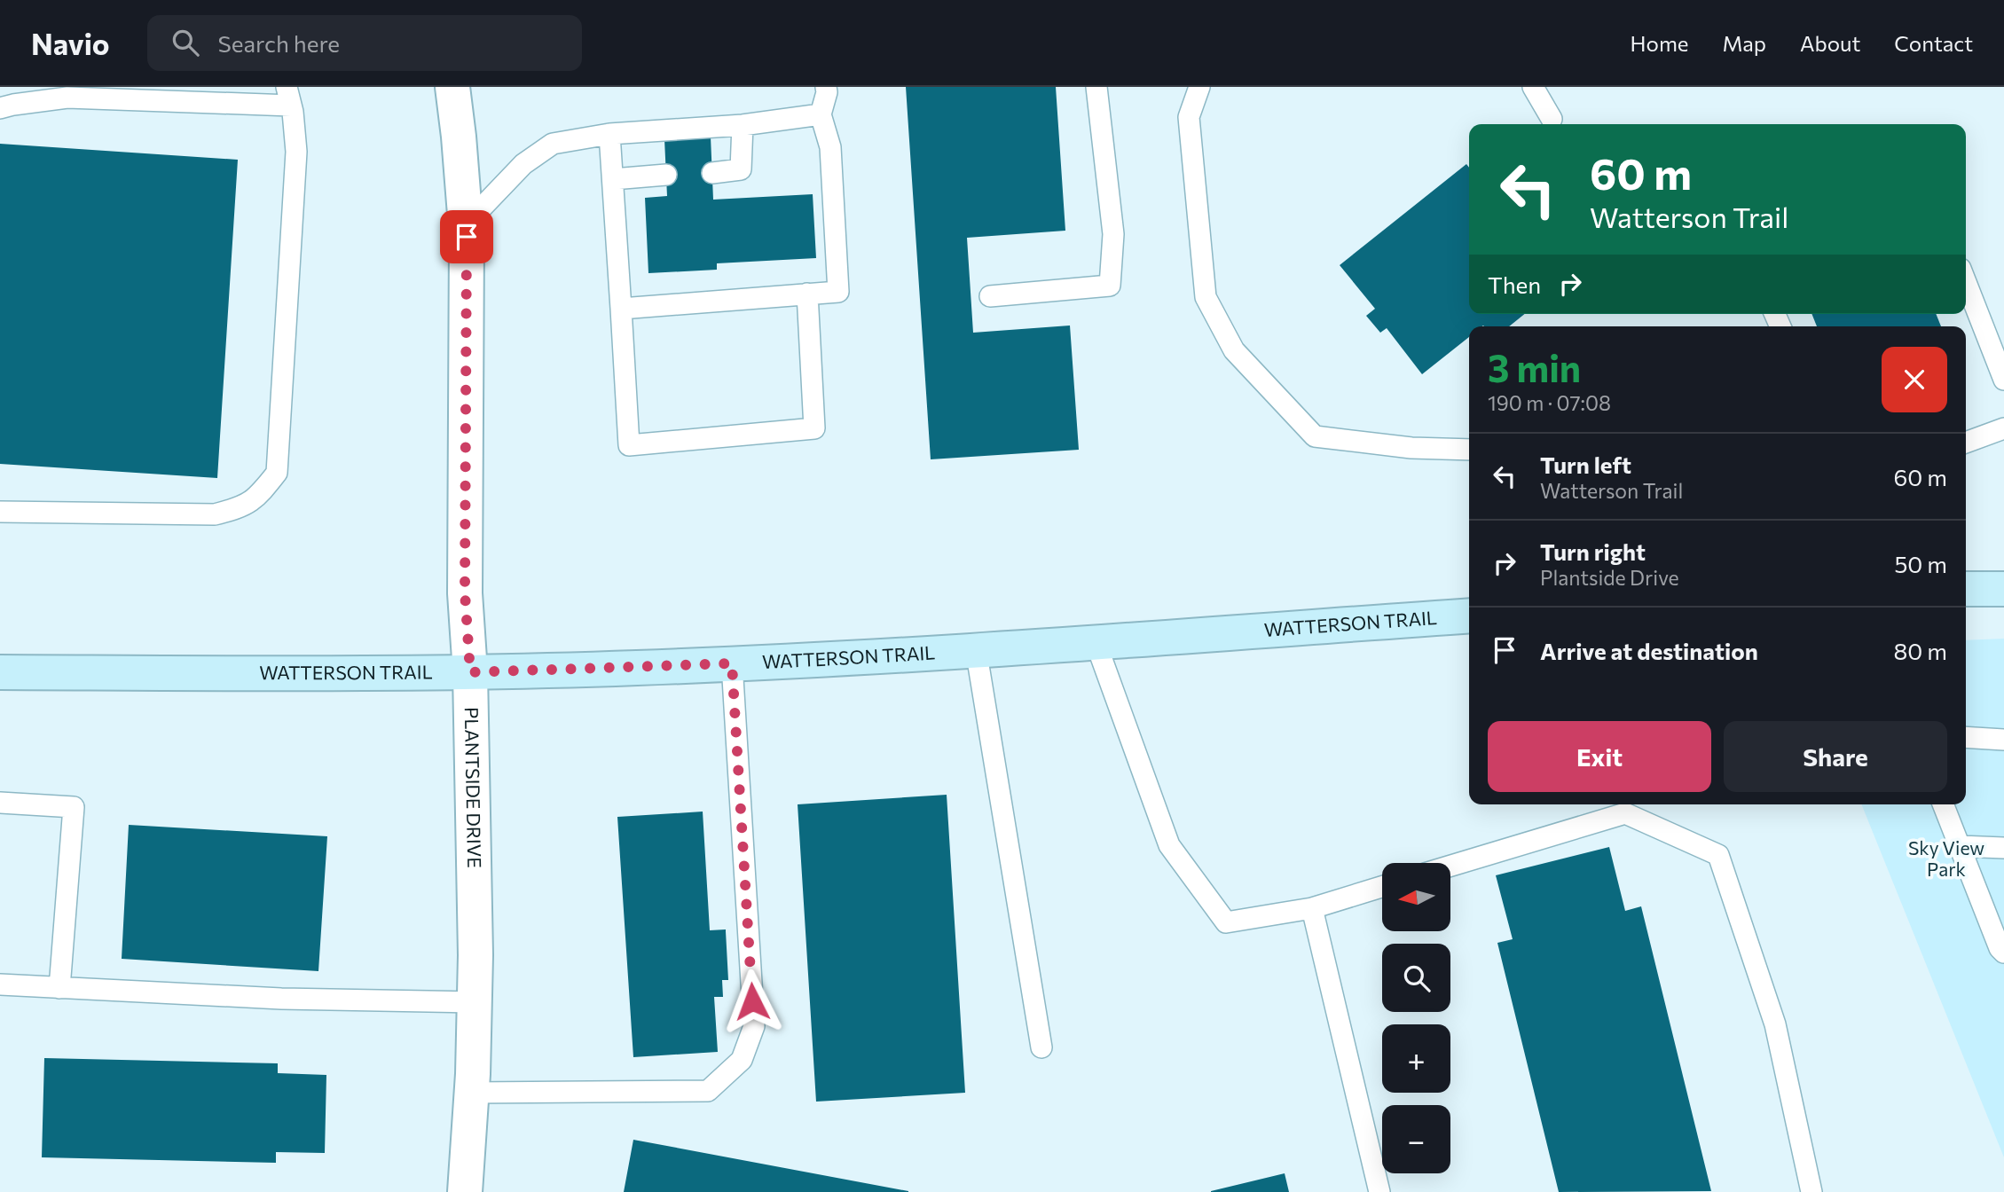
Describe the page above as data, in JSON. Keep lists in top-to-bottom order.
{
  "streets": {
    "main road": ["WATTERSON TRAIL"],
    "street": ["PLANTSIDE DRIVE"]
  },
  "crossings": [
    ["WATTERSON TRAIL", "PLANTSIDE DRIVE"]
  ],
  "parks": ["Sky View Park"],
  "north": "left",
  "page": {
    "header": "Navio",
    "search": "Search here",
    "nav": [
      "Home",
      "Map",
      "About",
      "Contact"
    ],
    "turn": ["60 m", "Watterson Trail"],
    "then": "Then",
    "heading": ["3 min", "190 m · 07:08"],
    "list": [
      {
        "name": "Turn left",
        "note": "Watterson Trail",
        "value": "60 m"
      },
      {
        "name": "Turn right",
        "note": "Plantside Drive",
        "value": "50 m"
      },
      {
        "name": "Arrive at destination",
        "value": "80 m"
      }
    ],
    "buttons": ["Exit", "Share"],
    "map_buttons": ["+", "−"]
  }
}
